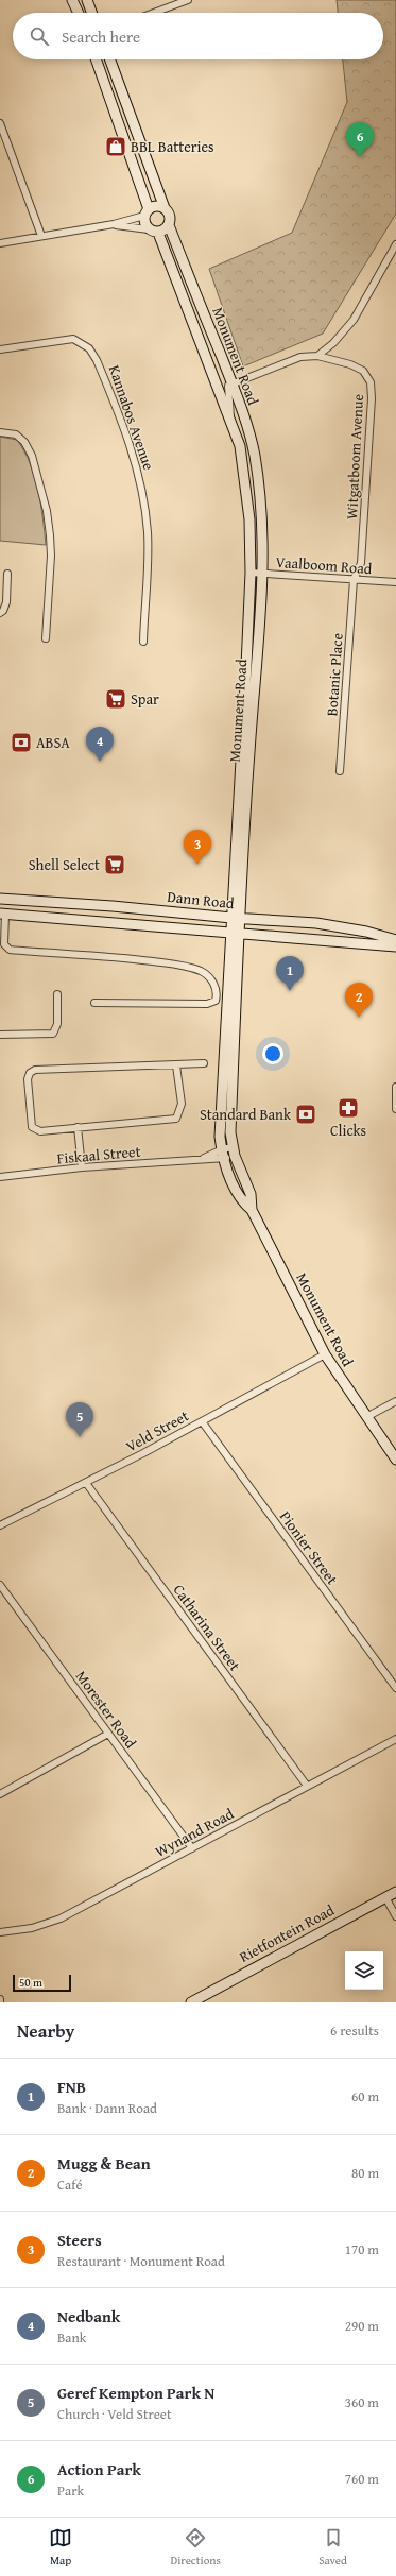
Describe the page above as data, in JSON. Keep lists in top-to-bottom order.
{
  "streets": {
    "main road": ["Monument Road", "Dann Road", "Rietfontein Road"],
    "street": [
      "Kannabos Avenue",
      "Witgatboom Avenue",
      "Vaalboom Road",
      "Botanic Place",
      "Fiskaal Street",
      "Veld Street",
      "Pionier Street",
      "Catharina Street",
      "Morester Road",
      "Wynand Road"
    ]
  },
  "crossings": [
    ["Monument Road", "Witgatboom Avenue"],
    ["Monument Road", "Vaalboom Road"],
    ["Monument Road", "Dann Road"],
    ["Monument Road", "Fiskaal Street"],
    ["Monument Road", "Veld Street"],
    ["Witgatboom Avenue", "Vaalboom Road"],
    ["Witgatboom Avenue", "Botanic Place"],
    ["Vaalboom Road", "Botanic Place"],
    ["Veld Street", "Pionier Street"],
    ["Veld Street", "Catharina Street"],
    ["Catharina Street", "Wynand Road"],
    ["Morester Road", "Wynand Road"]
  ],
  "places": {
    "shop": ["BBL Batteries"],
    "supermarket": ["Spar", "Shell Select"],
    "bank": ["ABSA", "Standard Bank"],
    "pharmacy": ["Clicks"]
  },
  "scale_bar": "50 m",
  "page": {
    "search": "Search here",
    "pins": [
      "6",
      "4",
      "3",
      "1",
      "2",
      "5"
    ],
    "scale": "50 m",
    "heading": ["Nearby", "6 results"],
    "list": [
      {
        "mark": "1",
        "name": "FNB",
        "note": "Bank · Dann Road",
        "value": "60 m"
      },
      {
        "mark": "2",
        "name": "Mugg & Bean",
        "note": "Café",
        "value": "80 m"
      },
      {
        "mark": "3",
        "name": "Steers",
        "note": "Restaurant · Monument Road",
        "value": "170 m"
      },
      {
        "mark": "4",
        "name": "Nedbank",
        "note": "Bank",
        "value": "290 m"
      },
      {
        "mark": "5",
        "name": "Geref Kempton Park N",
        "note": "Church · Veld Street",
        "value": "360 m"
      },
      {
        "mark": "6",
        "name": "Action Park",
        "note": "Park",
        "value": "760 m"
      }
    ],
    "nav": ["Map", "Directions", "Saved"]
  }
}
